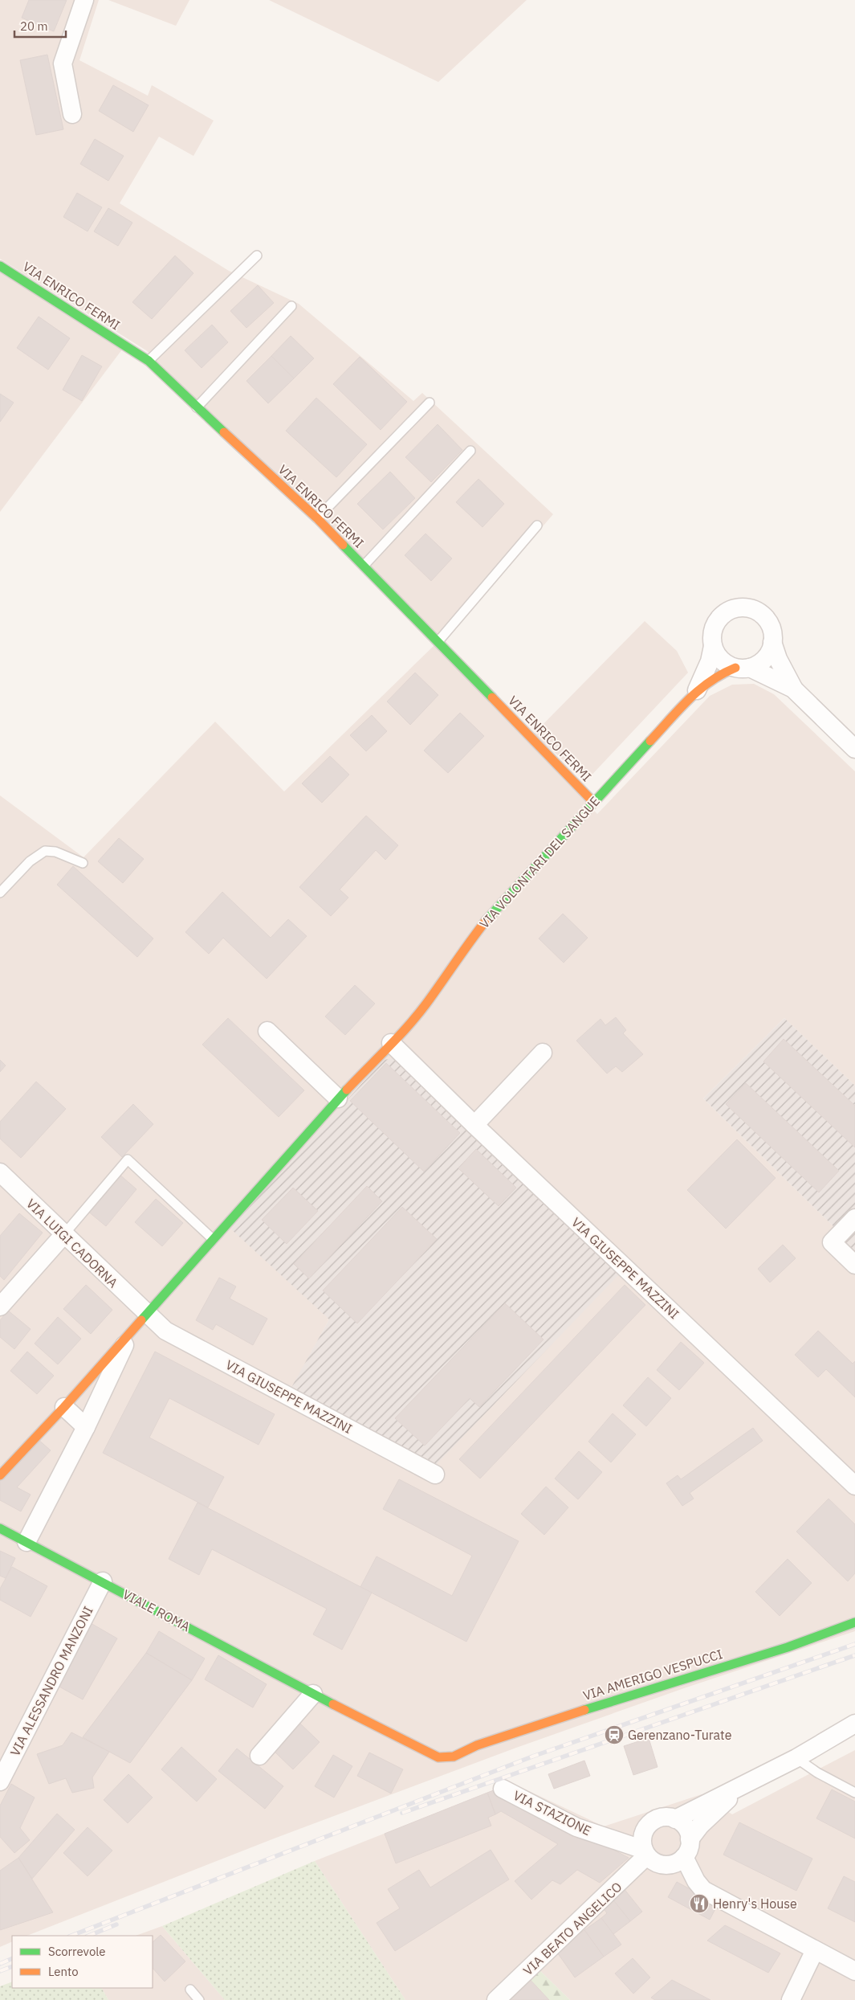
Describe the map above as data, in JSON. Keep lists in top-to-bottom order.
{
  "streets": {
    "street": [
      "VIA ENRICO FERMI",
      "VIA VOLONTARI DEL SANGUE",
      "VIA LUIGI CADORNA",
      "VIA GIUSEPPE MAZZINI",
      "VIALE ROMA",
      "VIA AMERIGO VESPUCCI",
      "VIA ALESSANDRO MANZONI",
      "VIA STAZIONE",
      "VIA BEATO ANGELICO"
    ]
  },
  "crossings": [
    ["VIA ENRICO FERMI", "VIA VOLONTARI DEL SANGUE"],
    ["VIA VOLONTARI DEL SANGUE", "VIA GIUSEPPE MAZZINI"],
    ["VIA LUIGI CADORNA", "VIA GIUSEPPE MAZZINI"],
    ["VIALE ROMA", "VIA AMERIGO VESPUCCI"],
    ["VIALE ROMA", "VIA ALESSANDRO MANZONI"],
    ["VIA STAZIONE", "VIA BEATO ANGELICO"]
  ],
  "places": {
    "station": ["Gerenzano-Turate"],
    "restaurant": ["Henry's House"]
  },
  "legend": ["Scorrevole", "Lento"],
  "scale_bar": "20 m"
}
